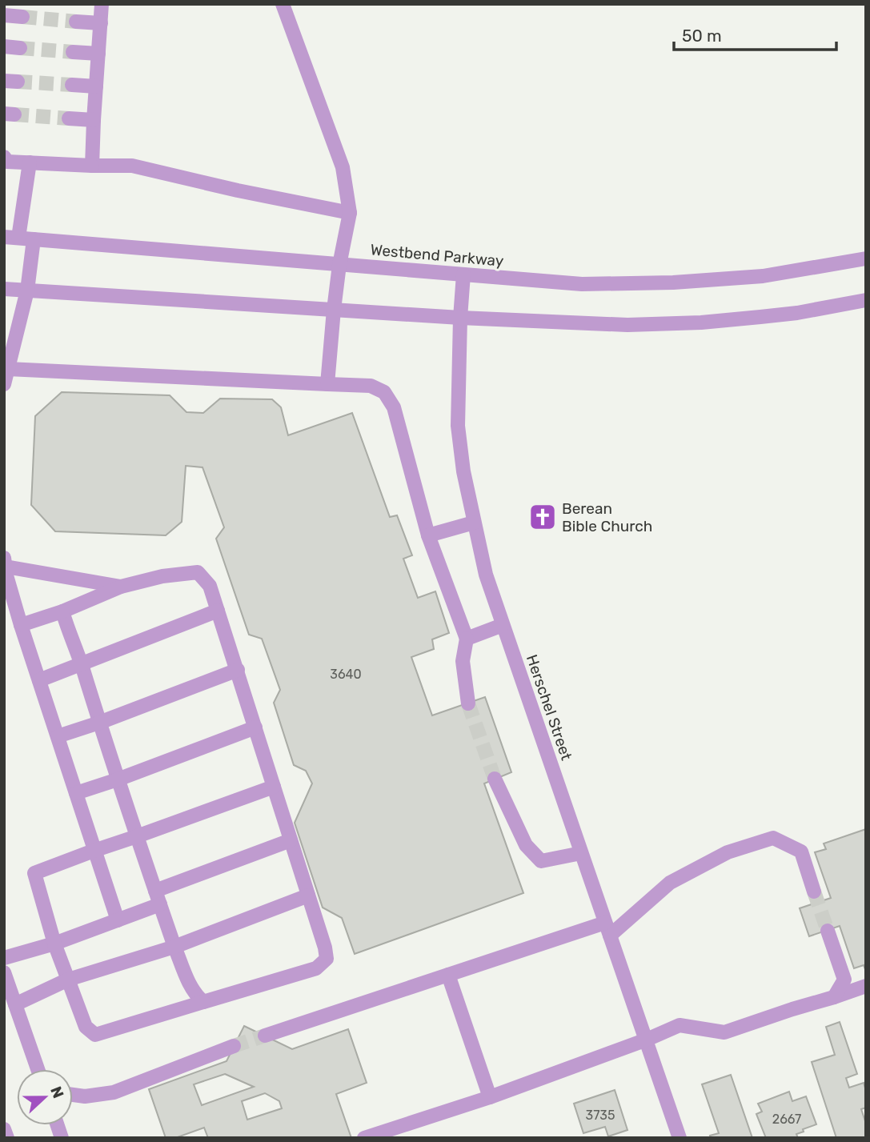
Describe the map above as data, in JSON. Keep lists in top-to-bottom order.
{
  "streets": {
    "street": ["Westbend Parkway", "Herschel Street"]
  },
  "crossings": [
    ["Westbend Parkway", "Herschel Street"]
  ],
  "places": {
    "church": ["Berean Bible Church"]
  },
  "house_numbers": ["3640", "3735", "2667"],
  "scale_bar": "50 m",
  "north": "right"
}
